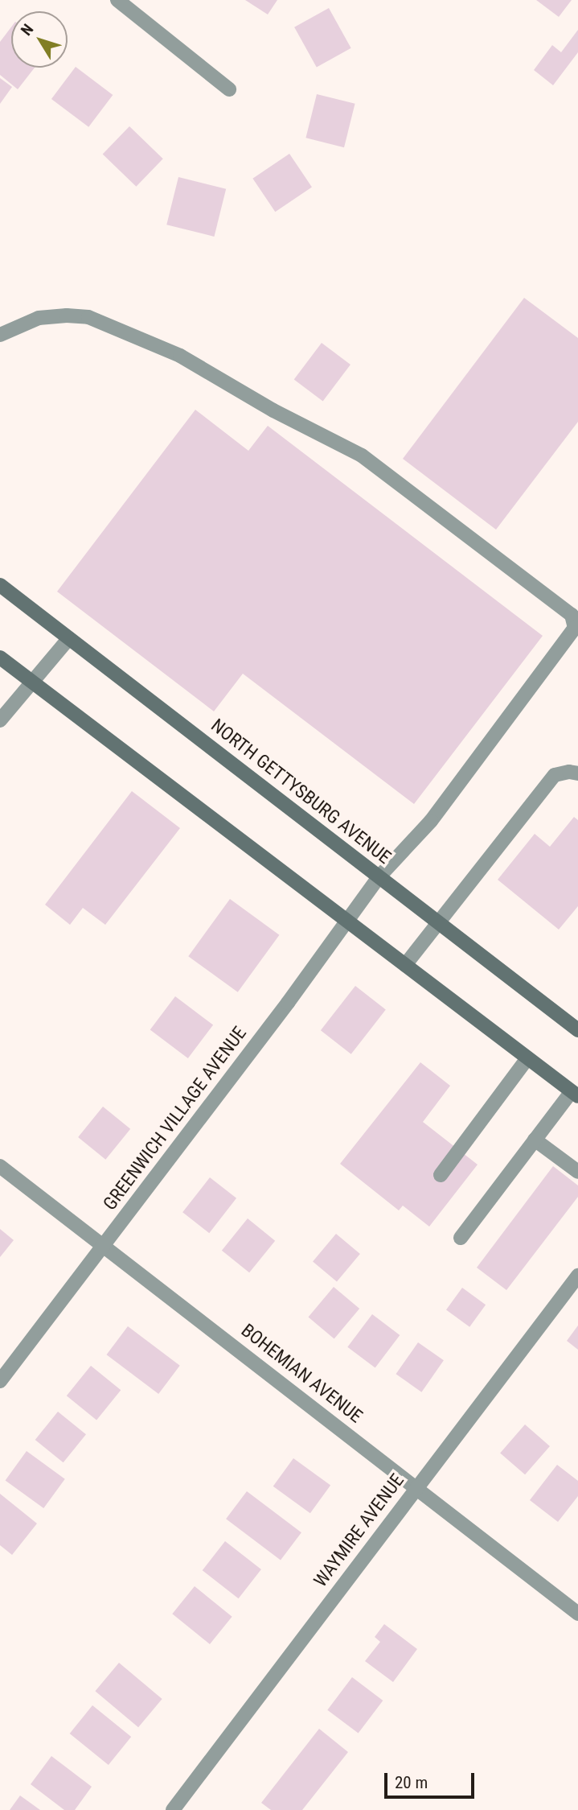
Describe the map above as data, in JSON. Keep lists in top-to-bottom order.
{
  "streets": {
    "main road": ["NORTH GETTYSBURG AVENUE"],
    "street": ["GREENWICH VILLAGE AVENUE", "BOHEMIAN AVENUE", "WAYMIRE AVENUE"]
  },
  "crossings": [
    ["NORTH GETTYSBURG AVENUE", "GREENWICH VILLAGE AVENUE"],
    ["GREENWICH VILLAGE AVENUE", "BOHEMIAN AVENUE"],
    ["BOHEMIAN AVENUE", "WAYMIRE AVENUE"]
  ],
  "scale_bar": "20 m",
  "north": "top left"
}
